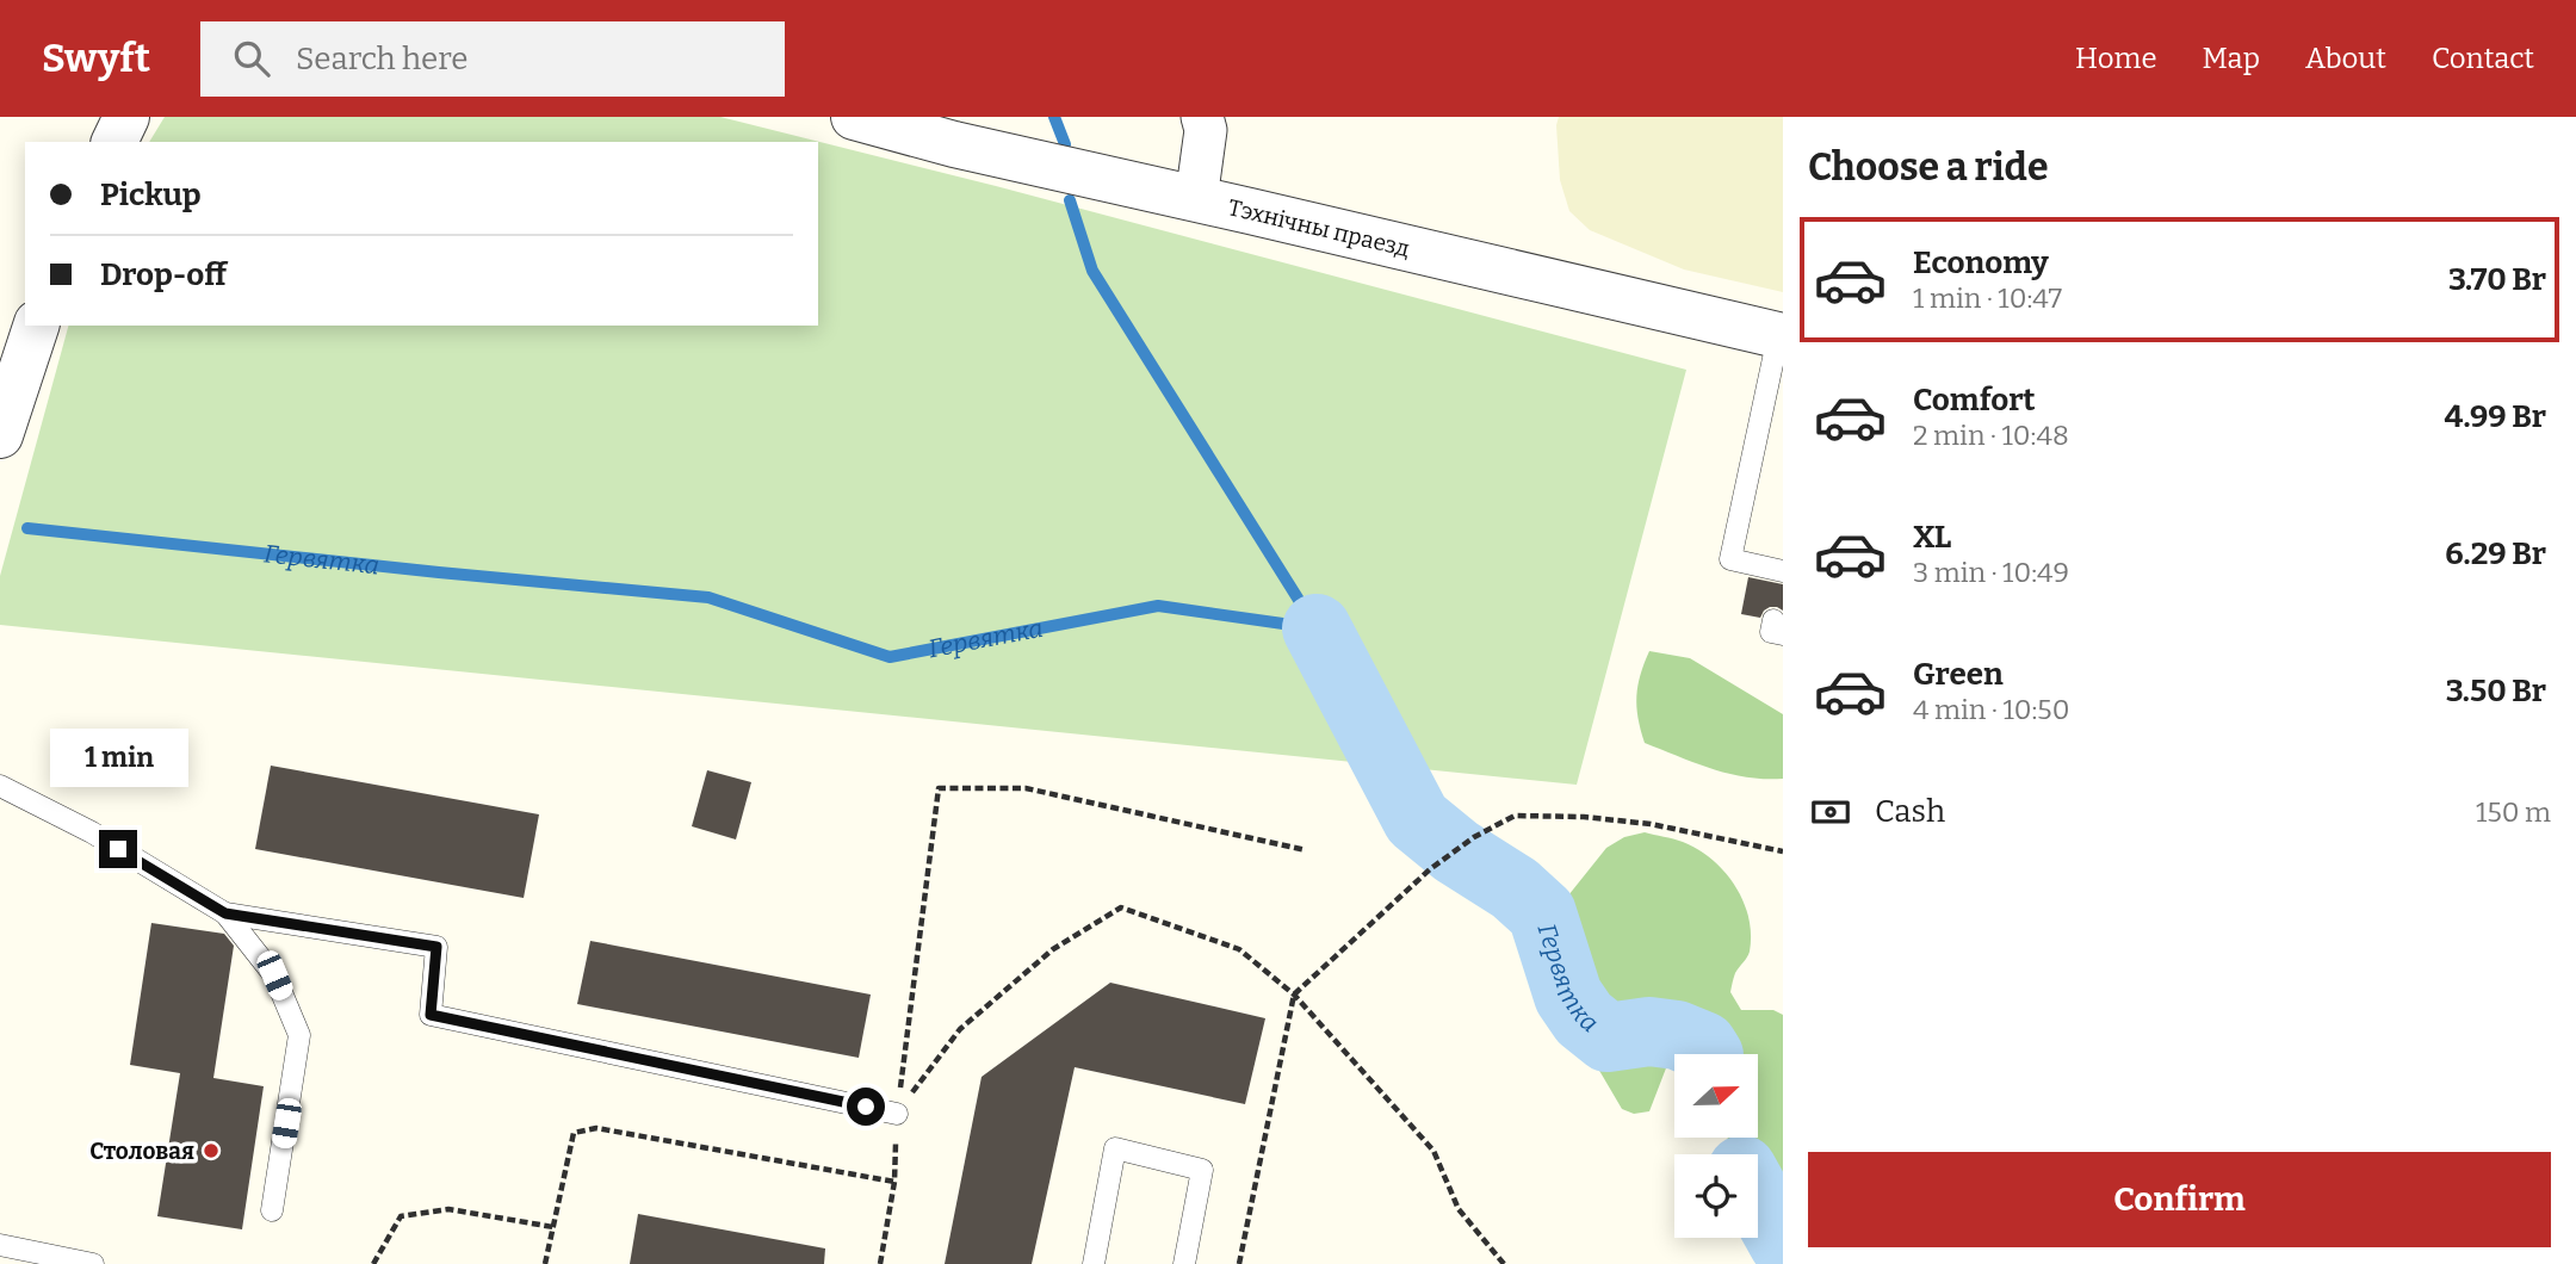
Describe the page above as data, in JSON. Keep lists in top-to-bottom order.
{
  "streets": {
    "street": ["Тэхнічны праезд"]
  },
  "water": ["Гервятка"],
  "places": ["Столовая"],
  "north": "right",
  "page": {
    "header": "Swyft",
    "search": "Search here",
    "nav": [
      "Home",
      "Map",
      "About",
      "Contact"
    ],
    "heading": "Choose a ride",
    "banner": ["Pickup", "Drop-off"],
    "list": [
      {
        "name": "Economy",
        "note": "1 min · 10:47",
        "value": "3.70 Br"
      },
      {
        "name": "Comfort",
        "note": "2 min · 10:48",
        "value": "4.99 Br"
      },
      {
        "name": "XL",
        "note": "3 min · 10:49",
        "value": "6.29 Br"
      },
      {
        "name": "Green",
        "note": "4 min · 10:50",
        "value": "3.50 Br"
      }
    ],
    "bubble": "1 min",
    "pay": ["Cash", "150 m"],
    "buttons": "Confirm"
  }
}
